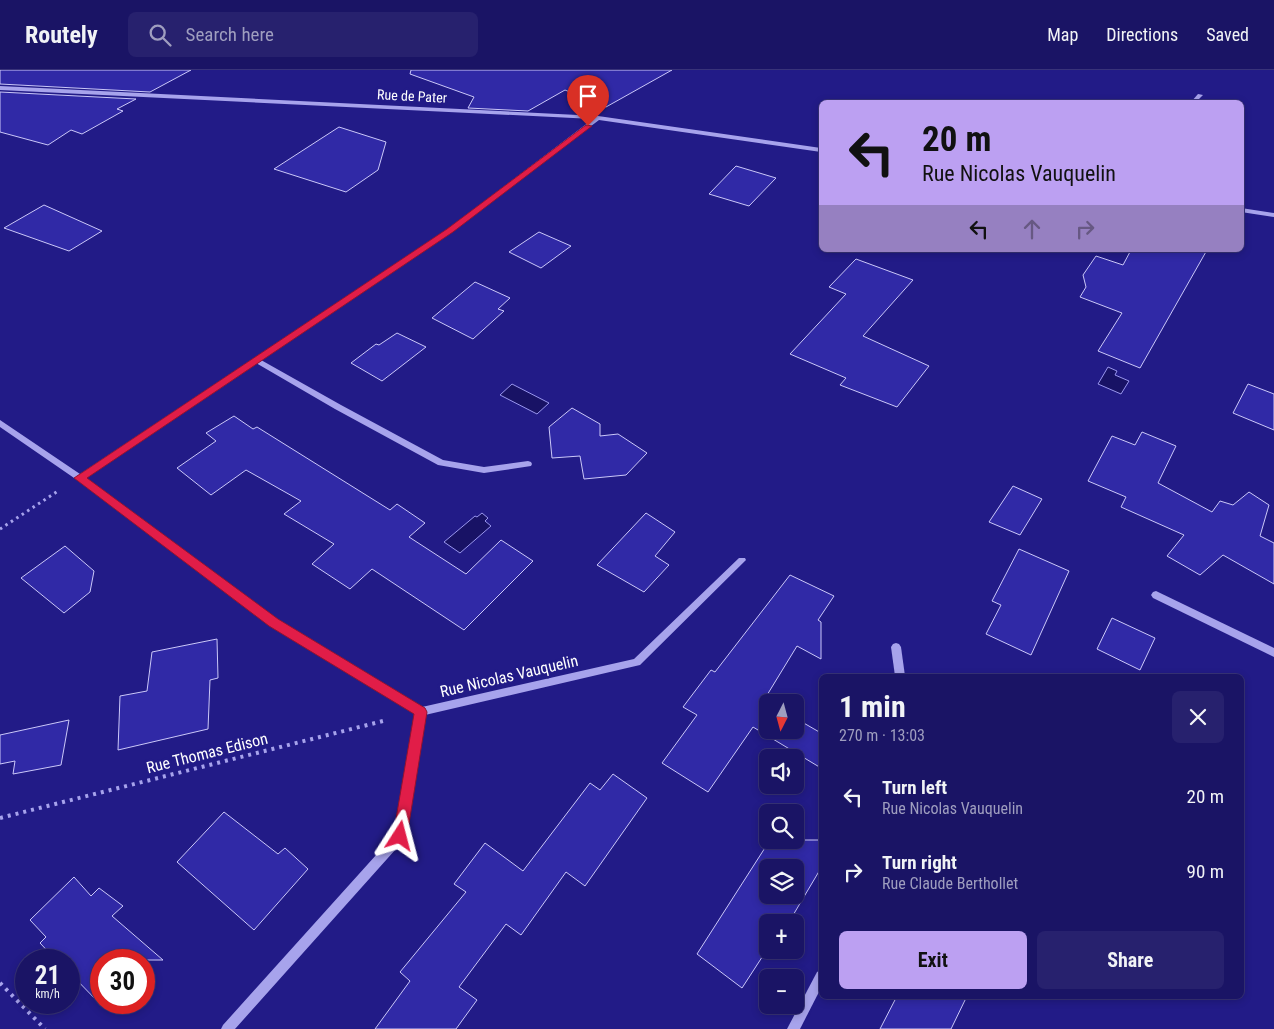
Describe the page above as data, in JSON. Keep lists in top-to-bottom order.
{
  "streets": {
    "street": ["Rue de Pater", "Rue Nicolas Vauquelin"],
    "path": ["Rue Thomas Edison"]
  },
  "crossings": [
    ["Rue Nicolas Vauquelin", "Rue Thomas Edison"]
  ],
  "north": "bottom",
  "page": {
    "header": "Routely",
    "search": "Search here",
    "nav": ["Map", "Directions", "Saved"],
    "turn": ["20 m", "Rue Nicolas Vauquelin"],
    "heading": ["1 min", "270 m · 13:03"],
    "map_buttons": ["+", "−"],
    "list": [
      {
        "name": "Turn left",
        "note": "Rue Nicolas Vauquelin",
        "value": "20 m"
      },
      {
        "name": "Turn right",
        "note": "Rue Claude Berthollet",
        "value": "90 m"
      }
    ],
    "buttons": ["Exit", "Share"],
    "speed": "21 km/h",
    "limit": "30"
  }
}
